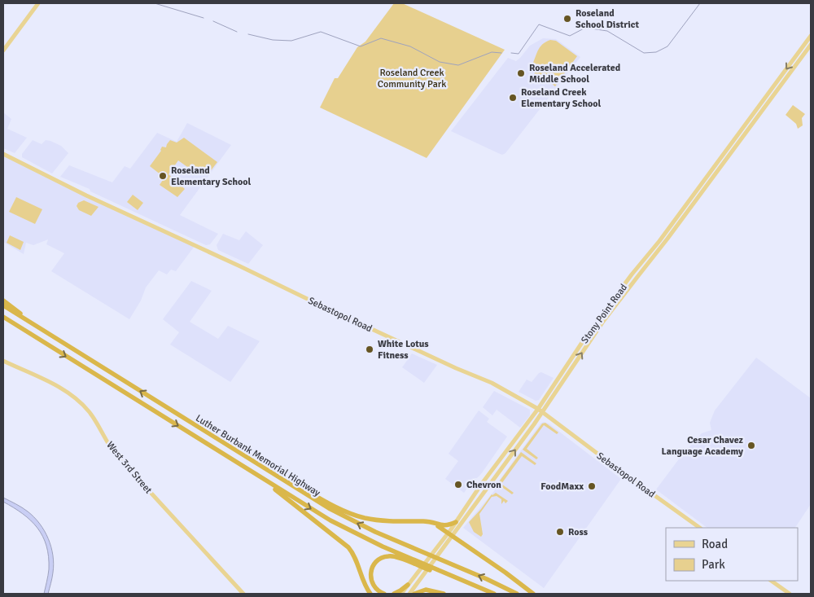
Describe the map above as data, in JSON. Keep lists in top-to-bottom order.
{
  "streets": {
    "highway": ["Luther Burbank Memorial Highway"],
    "main road": ["Stony Point Road", "Sebastopol Road", "West 3rd Street"]
  },
  "crossings": [
    ["Stony Point Road", "Sebastopol Road"]
  ],
  "parks": ["Roseland Creek Community Park"],
  "places": [
    "Roseland School District",
    "Roseland Accelerated Middle School",
    "Roseland Creek Elementary School",
    "Roseland Elementary School",
    "White Lotus Fitness",
    "Cesar Chavez Language Academy",
    "Chevron",
    "FoodMaxx",
    "Ross"
  ],
  "legend": ["Road", "Park"]
}
